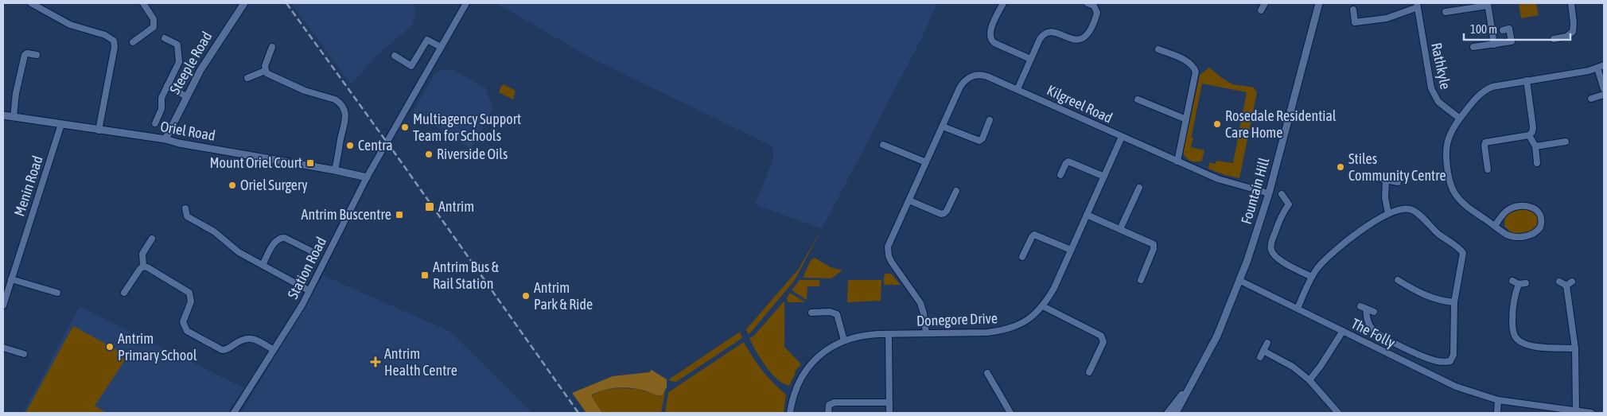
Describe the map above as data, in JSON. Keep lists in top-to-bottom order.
{
  "streets": {
    "street": [
      "Steeple Road",
      "Rathkyle",
      "Kilgreel Road",
      "Oriel Road",
      "Menin Road",
      "Fountain Hill",
      "Station Road",
      "Donegore Drive",
      "The Folly"
    ]
  },
  "crossings": [
    ["Steeple Road", "Oriel Road"],
    ["Kilgreel Road", "Fountain Hill"],
    ["Kilgreel Road", "Donegore Drive"],
    ["Oriel Road", "Menin Road"],
    ["Oriel Road", "Station Road"],
    ["Fountain Hill", "The Folly"]
  ],
  "places": {
    "other": [
      "Rosedale Residential Care Home",
      "Multiagency Support Team for Schools",
      "Centra",
      "Riverside Oils",
      "Stiles Community Centre",
      "Oriel Surgery",
      "Antrim Park & Ride",
      "Antrim Primary School"
    ],
    "transit": [
      "Mount Oriel Court",
      "Antrim",
      "Antrim Buscentre",
      "Antrim Bus & Rail Station"
    ],
    "health": ["Antrim Health Centre"]
  },
  "scale_bar": "100 m"
}
